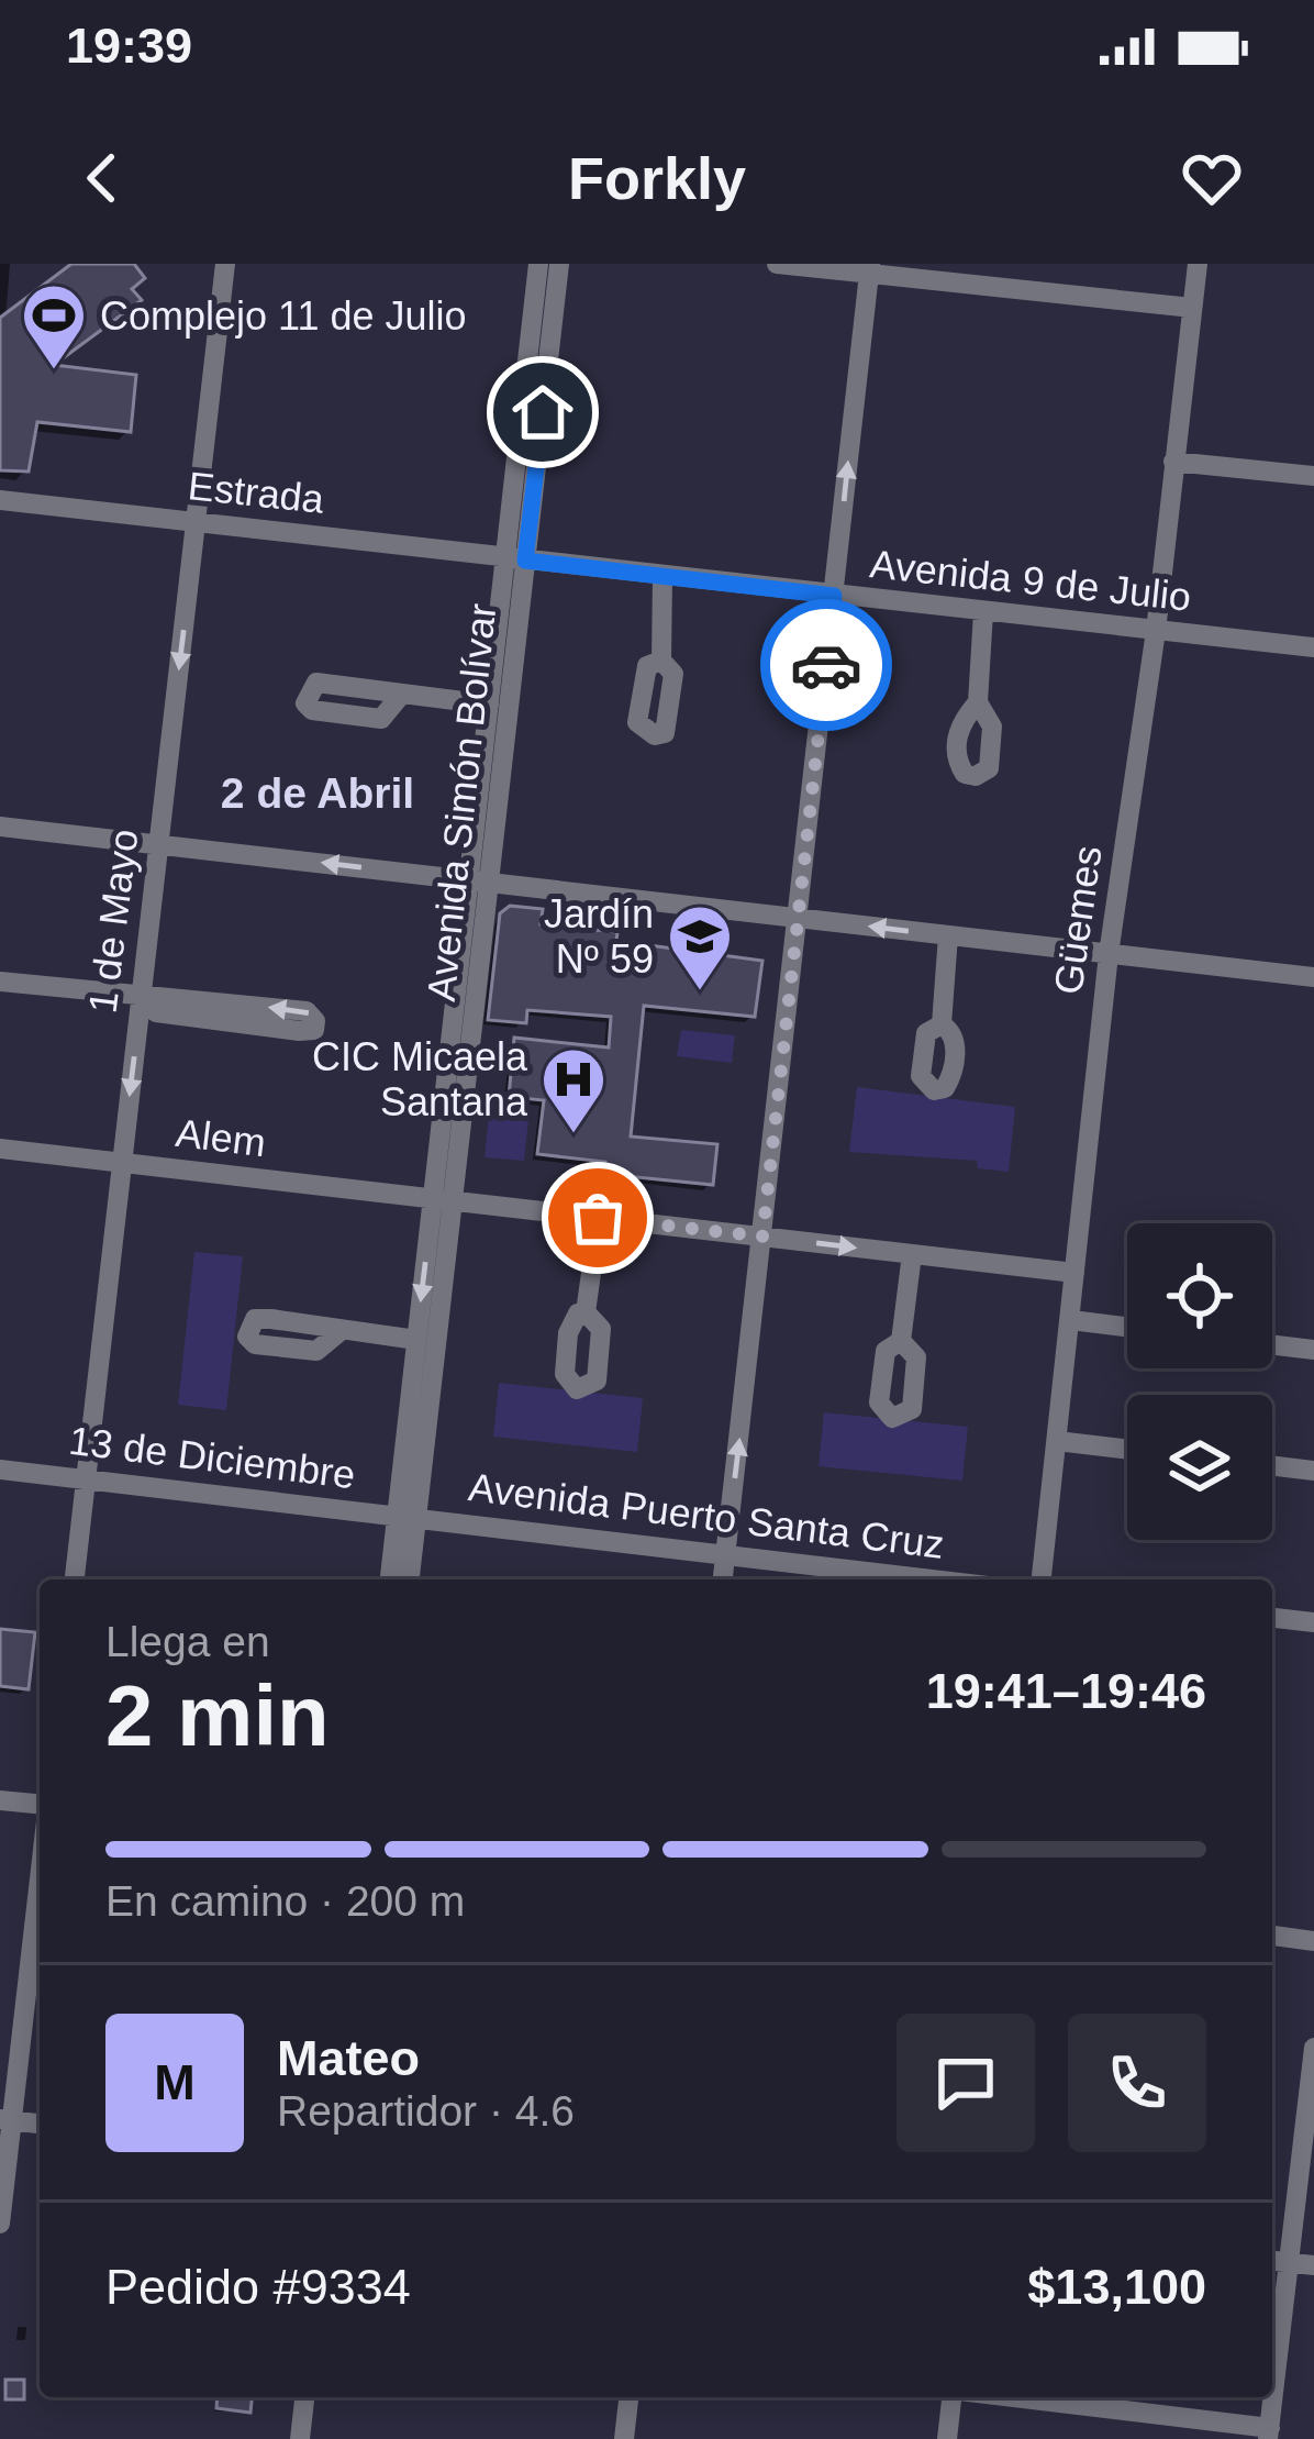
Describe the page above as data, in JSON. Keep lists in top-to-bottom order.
{
  "streets": {
    "street": [
      "Estrada",
      "Avenida 9 de Julio",
      "Avenida Simón Bolívar",
      "Güemes",
      "1 de Mayo",
      "Alem",
      "13 de Diciembre",
      "Avenida Puerto Santa Cruz"
    ]
  },
  "crossings": [
    ["Estrada", "Avenida 9 de Julio"],
    ["Estrada", "Avenida Simón Bolívar"],
    ["Estrada", "1 de Mayo"],
    ["Avenida 9 de Julio", "Avenida Simón Bolívar"],
    ["Avenida 9 de Julio", "Güemes"],
    ["Avenida Simón Bolívar", "Alem"],
    ["Avenida Simón Bolívar", "13 de Diciembre"],
    ["Avenida Simón Bolívar", "Avenida Puerto Santa Cruz"],
    ["Güemes", "Alem"],
    ["1 de Mayo", "Alem"],
    ["1 de Mayo", "13 de Diciembre"],
    ["13 de Diciembre", "Avenida Puerto Santa Cruz"]
  ],
  "one_way": ["1 de Mayo"],
  "districts": ["2 de Abril"],
  "places": {
    "sports": ["Complejo 11 de Julio"],
    "school or university": ["Jardín Nº 59"],
    "hospital": ["CIC Micaela Santana"]
  },
  "page": {
    "status": "19:39",
    "header": "Forkly",
    "heading": ["2 min", "Llega en", "19:41–19:46"],
    "panel": [
      "Mateo",
      "Repartidor · 4.6",
      "Pedido #9334",
      "$13,100"
    ],
    "bar": "En camino · 200 m",
    "round": "M"
  }
}
